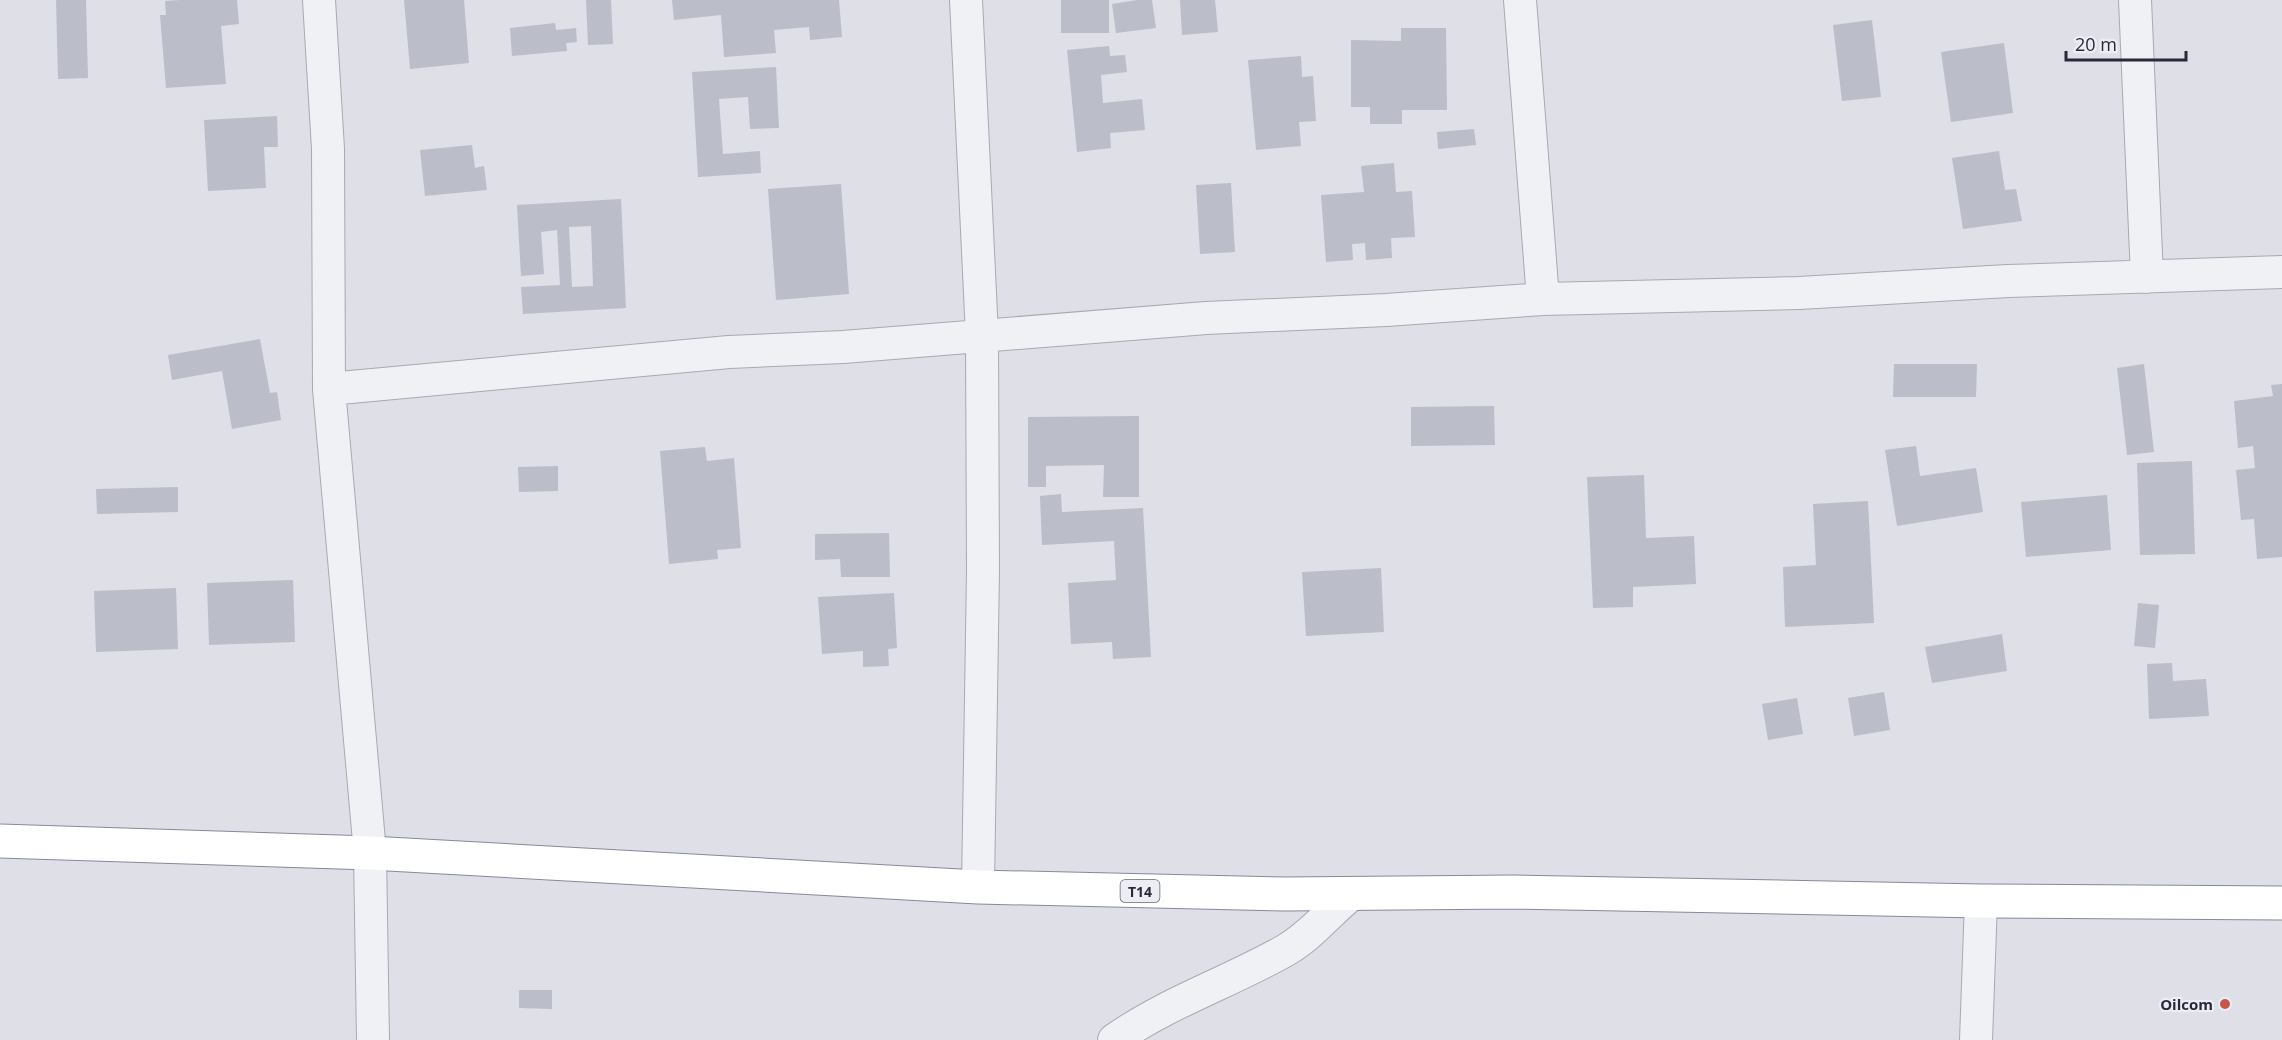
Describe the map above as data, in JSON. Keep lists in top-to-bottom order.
{
  "streets": {
    "highway": ["T14"]
  },
  "places": ["Oilcom"],
  "scale_bar": "20 m"
}
